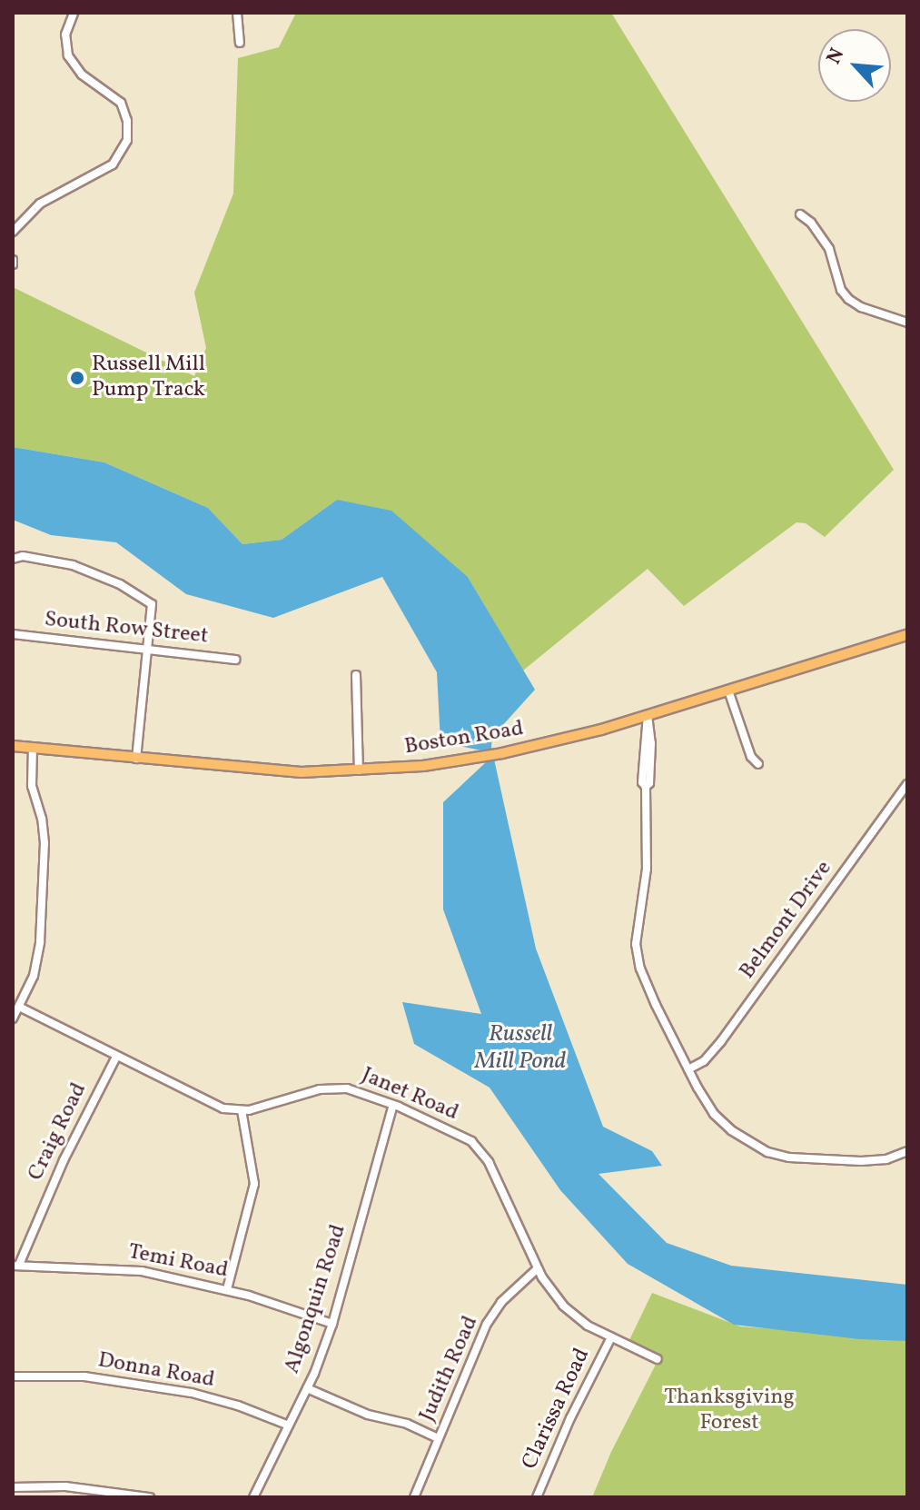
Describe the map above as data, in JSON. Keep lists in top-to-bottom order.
{
  "streets": {
    "main road": ["Boston Road"],
    "street": [
      "South Row Street",
      "Belmont Drive",
      "Janet Road",
      "Craig Road",
      "Temi Road",
      "Algonquin Road",
      "Judith Road",
      "Donna Road",
      "Clarissa Road"
    ]
  },
  "crossings": [
    ["Janet Road", "Craig Road"],
    ["Janet Road", "Algonquin Road"],
    ["Janet Road", "Judith Road"],
    ["Janet Road", "Clarissa Road"],
    ["Craig Road", "Temi Road"],
    ["Temi Road", "Algonquin Road"],
    ["Algonquin Road", "Donna Road"]
  ],
  "water": ["Russell Mill Pond"],
  "parks": ["Thanksgiving Forest"],
  "places": ["Russell Mill Pump Track"],
  "north": "top left"
}
